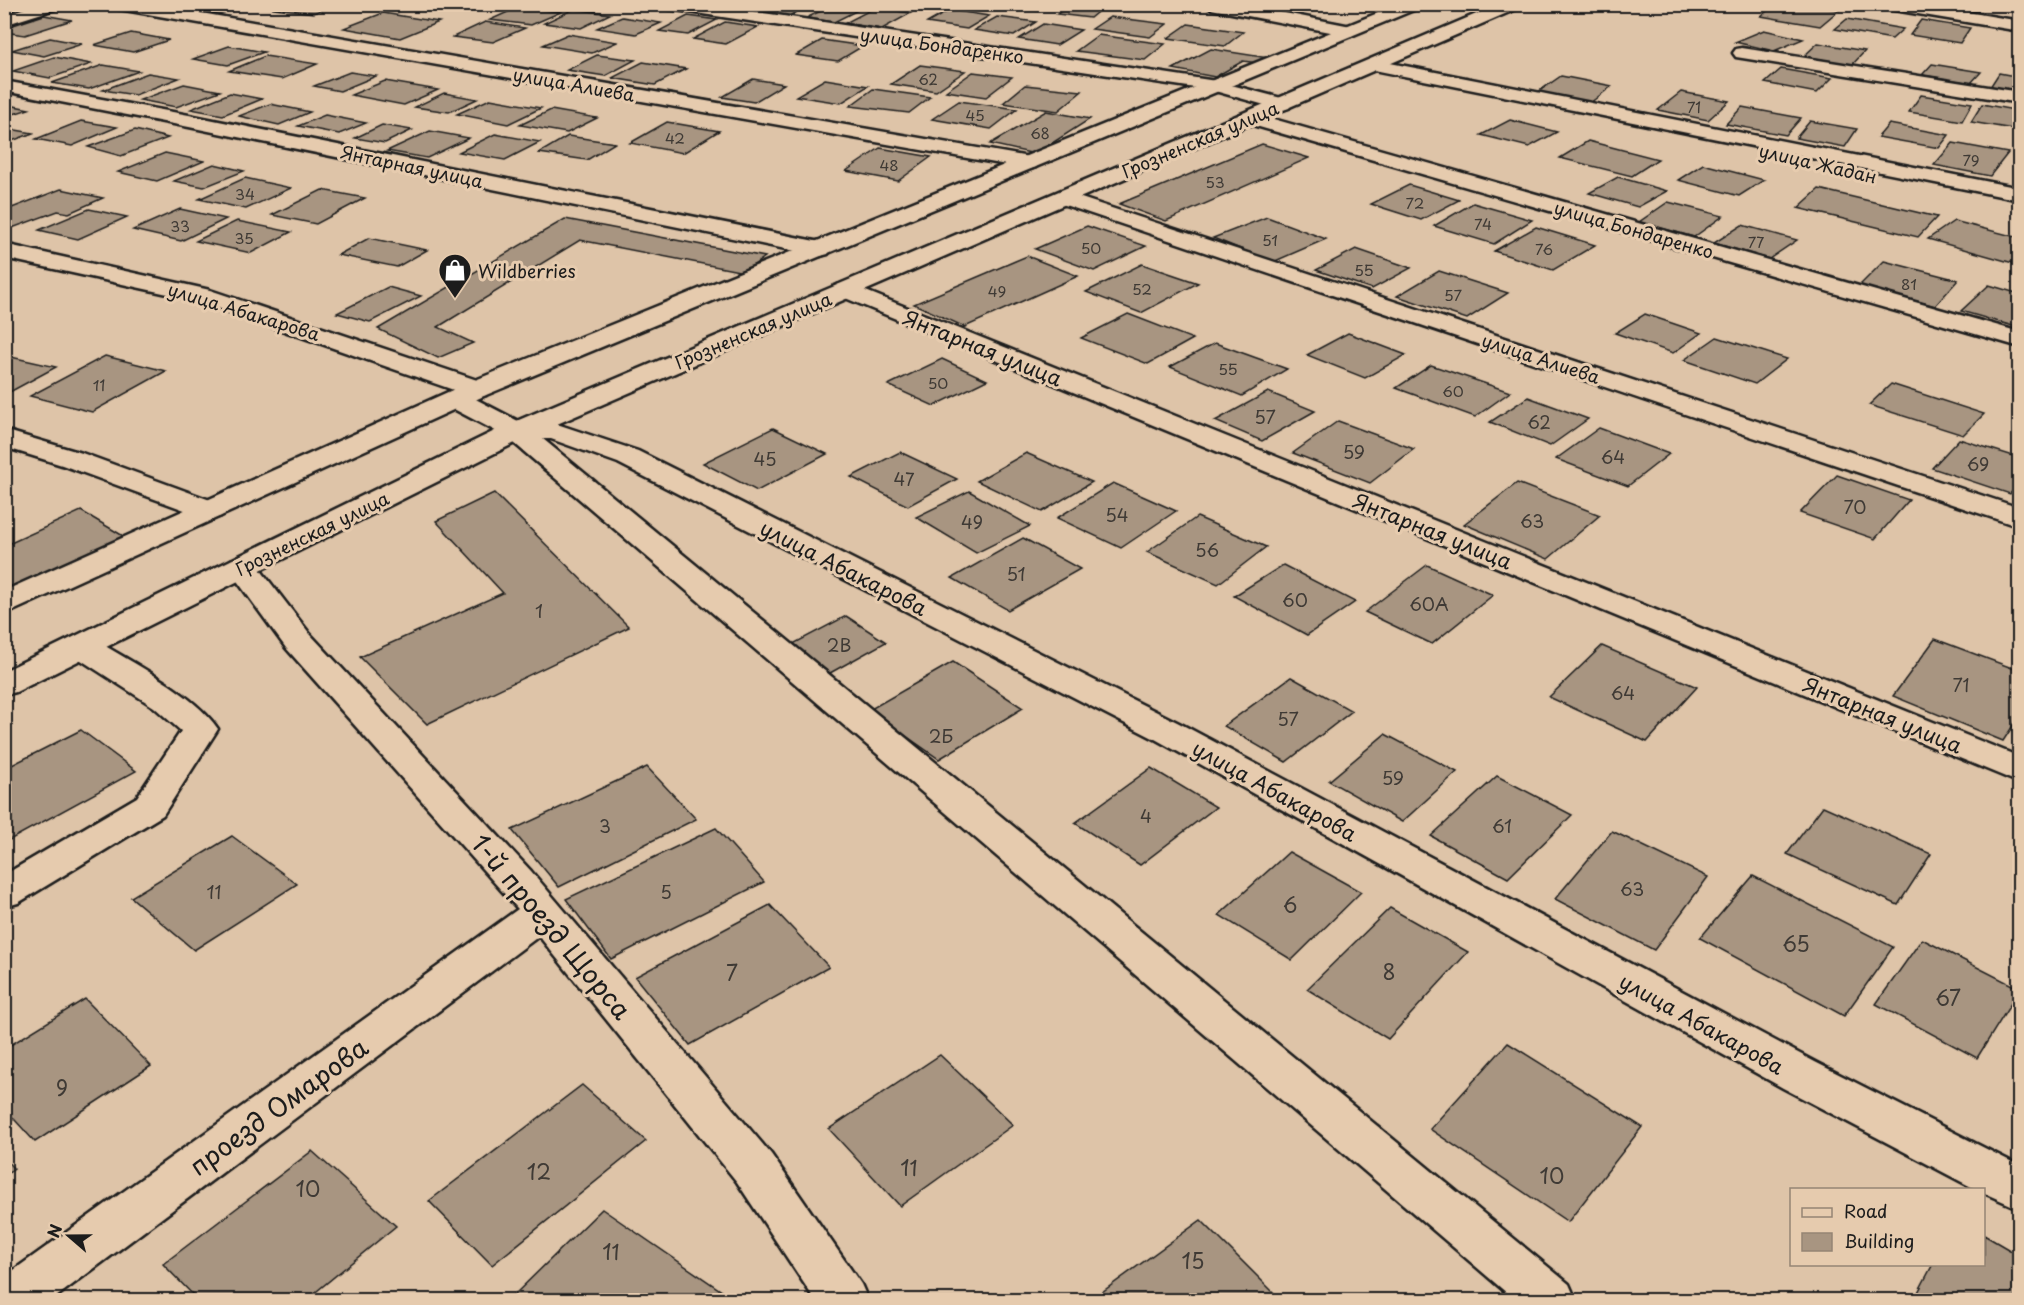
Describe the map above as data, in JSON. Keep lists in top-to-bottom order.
{
  "streets": {
    "street": [
      "улица Бондаренко",
      "улица Алиева",
      "Грозненская улица",
      "улица Жадан",
      "Янтарная улица",
      "улица Абакарова",
      "1-й проезд Щорса",
      "проезд Омарова"
    ]
  },
  "crossings": [
    ["улица Бондаренко", "Грозненская улица"],
    ["улица Алиева", "Грозненская улица"],
    ["Грозненская улица", "Янтарная улица"],
    ["Грозненская улица", "улица Абакарова"],
    ["Грозненская улица", "1-й проезд Щорса"],
    ["1-й проезд Щорса", "проезд Омарова"]
  ],
  "places": {
    "shop": ["Wildberries"]
  },
  "house_numbers": [
    "62",
    "71",
    "45",
    "68",
    "42",
    "79",
    "48",
    "53",
    "34",
    "72",
    "74",
    "33",
    "35",
    "51",
    "77",
    "50",
    "76",
    "55",
    "81",
    "52",
    "49",
    "57",
    "55",
    "50",
    "11",
    "60",
    "57",
    "62",
    "59",
    "64",
    "45",
    "69",
    "47",
    "70",
    "54",
    "63",
    "49",
    "56",
    "51",
    "60",
    "60А",
    "1",
    "2В",
    "71",
    "64",
    "57",
    "2Б",
    "59",
    "4",
    "3",
    "61",
    "63",
    "11",
    "5",
    "6",
    "65",
    "8",
    "7",
    "67",
    "9",
    "11",
    "12",
    "10",
    "10",
    "11",
    "15"
  ],
  "legend": ["Road", "Building"],
  "north": "left"
}
